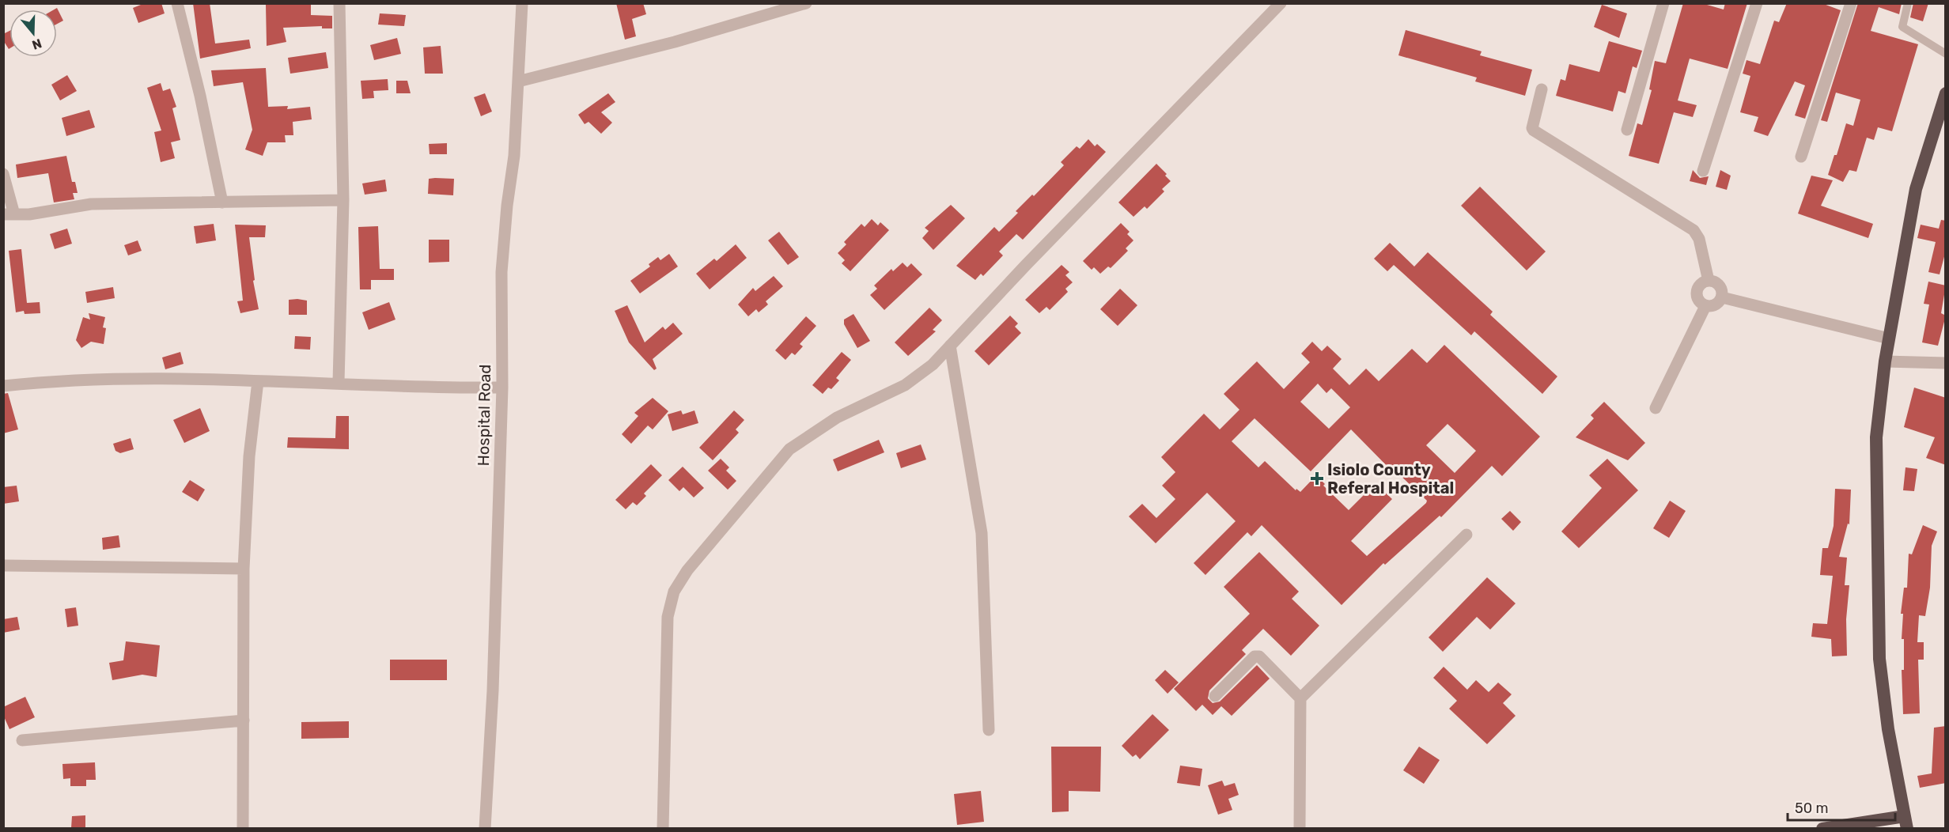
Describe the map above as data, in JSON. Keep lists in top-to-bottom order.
{
  "streets": {
    "street": ["Hospital Road"]
  },
  "places": {
    "health": ["Isiolo County Referal Hospital"]
  },
  "scale_bar": "50 m",
  "north": "bottom"
}
